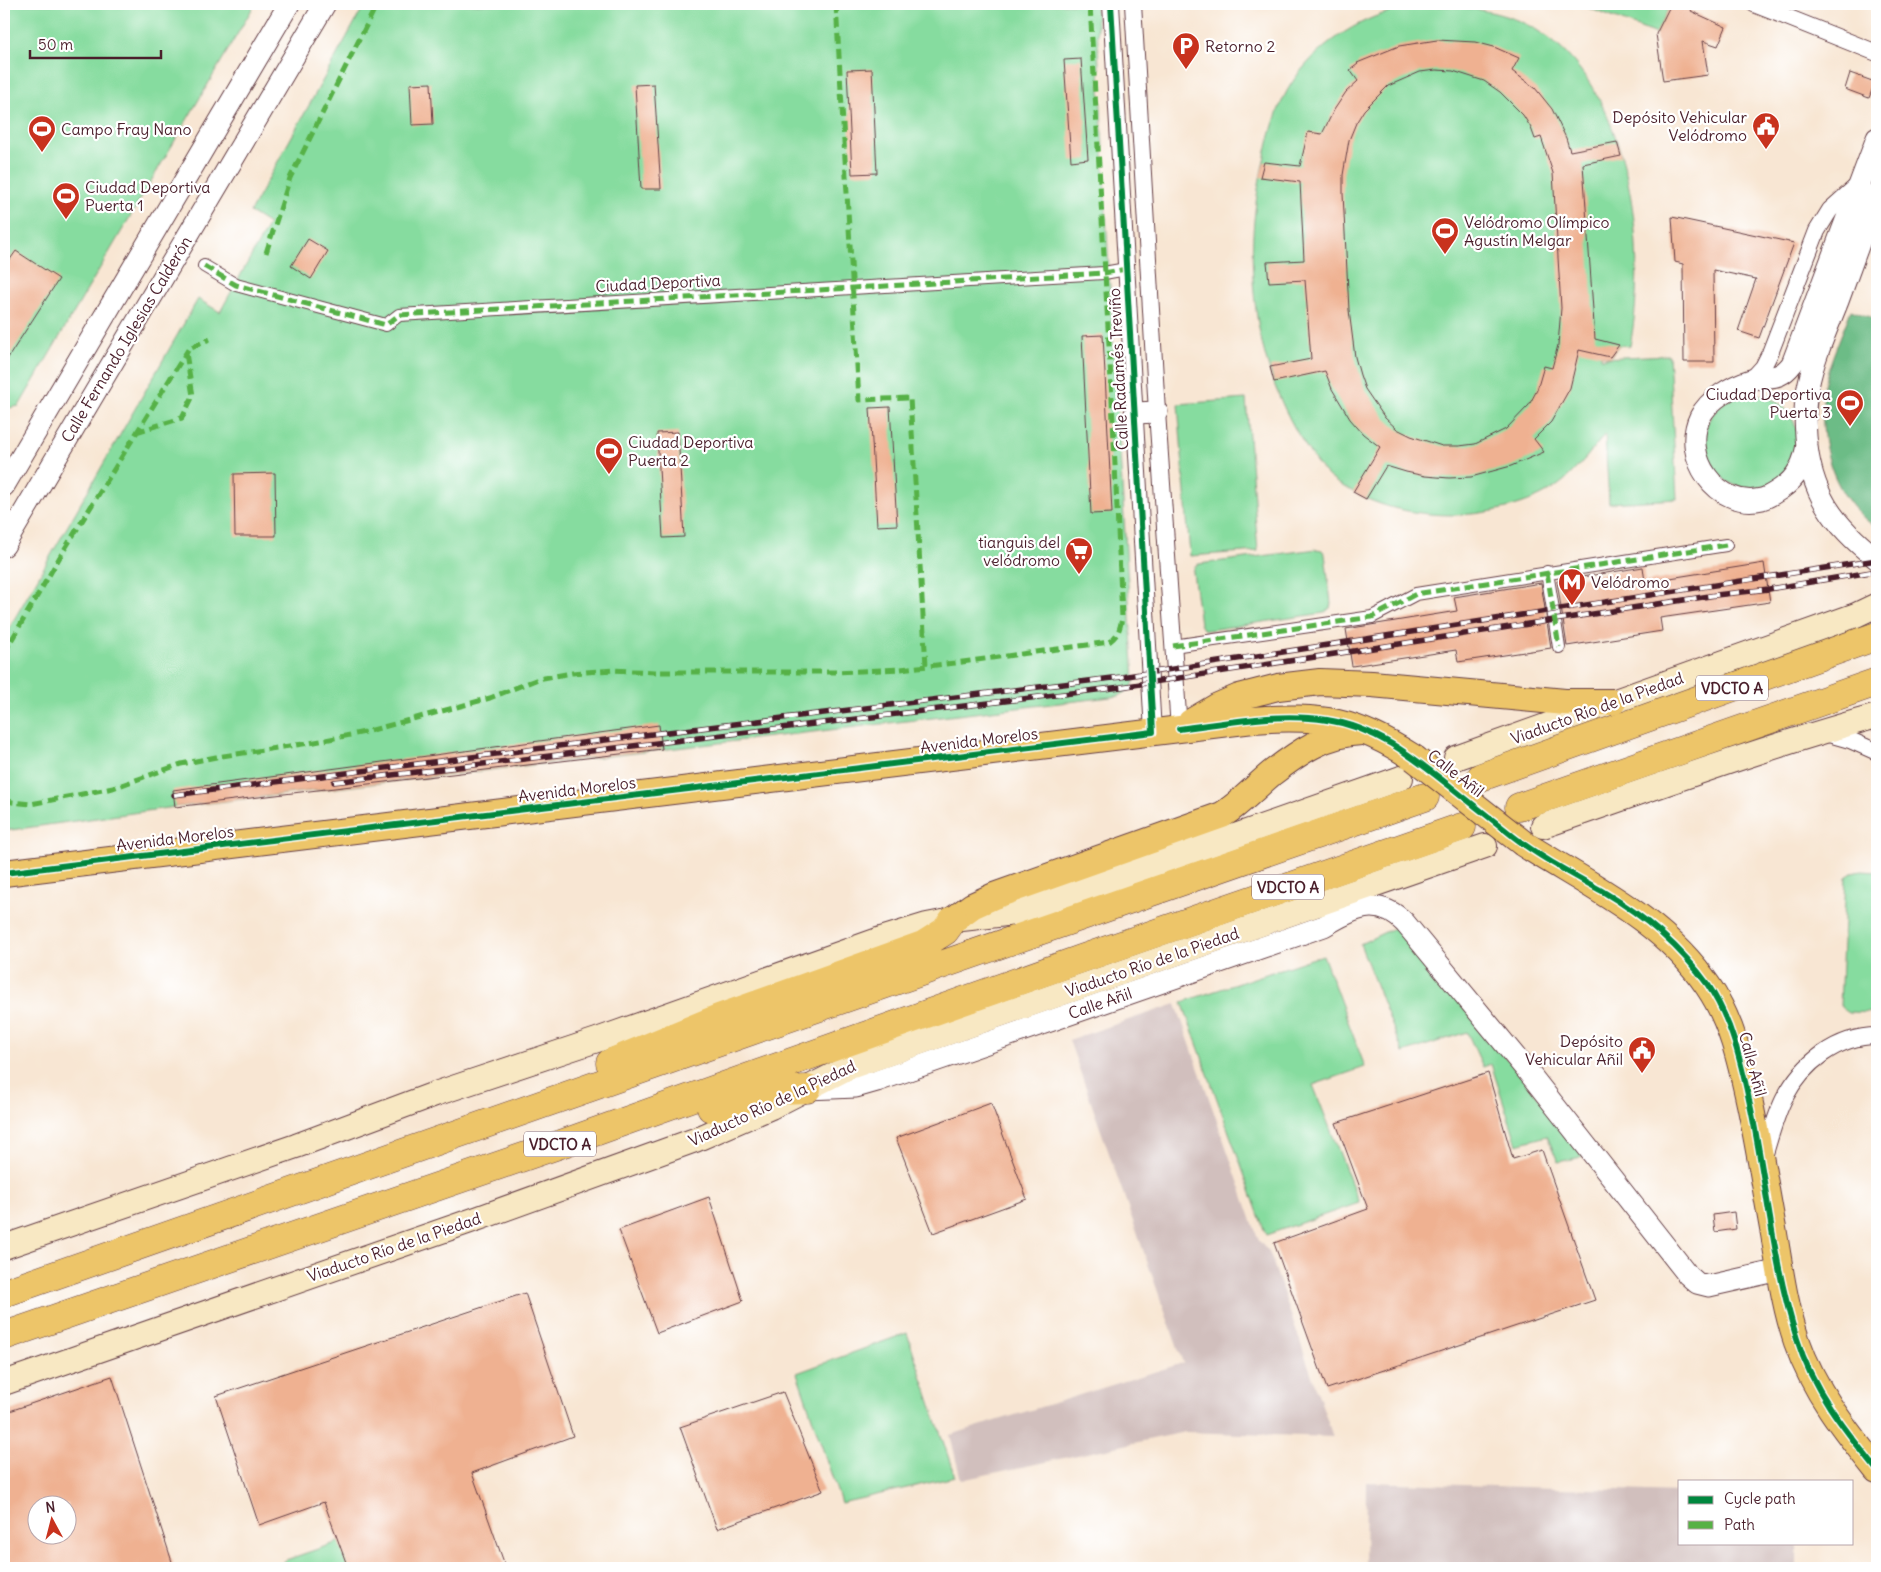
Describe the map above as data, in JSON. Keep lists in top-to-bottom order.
{
  "streets": {
    "highway": ["VDCTO A", "Viaducto Río de la Piedad"],
    "main road": ["Avenida Morelos", "Calle Añil"],
    "street": ["Ciudad Deportiva", "Calle Fernando Iglesias Calderón", "Calle Radamés Treviño"]
  },
  "crossings": [
    ["Ciudad Deportiva", "Calle Radamés Treviño"],
    ["Calle Radamés Treviño", "Avenida Morelos"],
    ["Viaducto Río de la Piedad", "Calle Añil"],
    ["Avenida Morelos", "Calle Añil"]
  ],
  "places": {
    "parking": ["Retorno 2"],
    "public building": ["Depósito Vehicular Velódromo", "Depósito Vehicular Añil"],
    "sports": [
      "Campo Fray Nano",
      "Ciudad Deportiva Puerta 1",
      "Velódromo Olímpico Agustín Melgar",
      "Ciudad Deportiva Puerta 3",
      "Ciudad Deportiva Puerta 2"
    ],
    "supermarket": ["tianguis del velódromo"],
    "metro station": ["Velódromo"]
  },
  "legend": ["Cycle path", "Path"],
  "scale_bar": "50 m",
  "north": "top"
}
